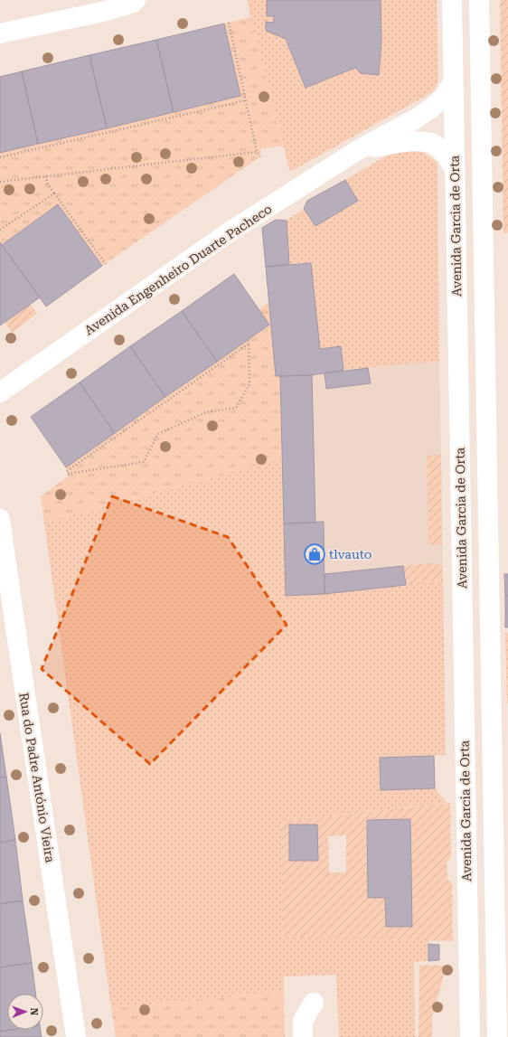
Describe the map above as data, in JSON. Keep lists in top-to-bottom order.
{
  "streets": {
    "main road": ["Avenida Garcia de Orta", "Avenida Engenheiro Duarte Pacheco", "Rua do Padre António Vieira"]
  },
  "crossings": [
    ["Avenida Garcia de Orta", "Avenida Engenheiro Duarte Pacheco"]
  ],
  "places": {
    "shop": ["tlvauto"]
  },
  "north": "right"
}
